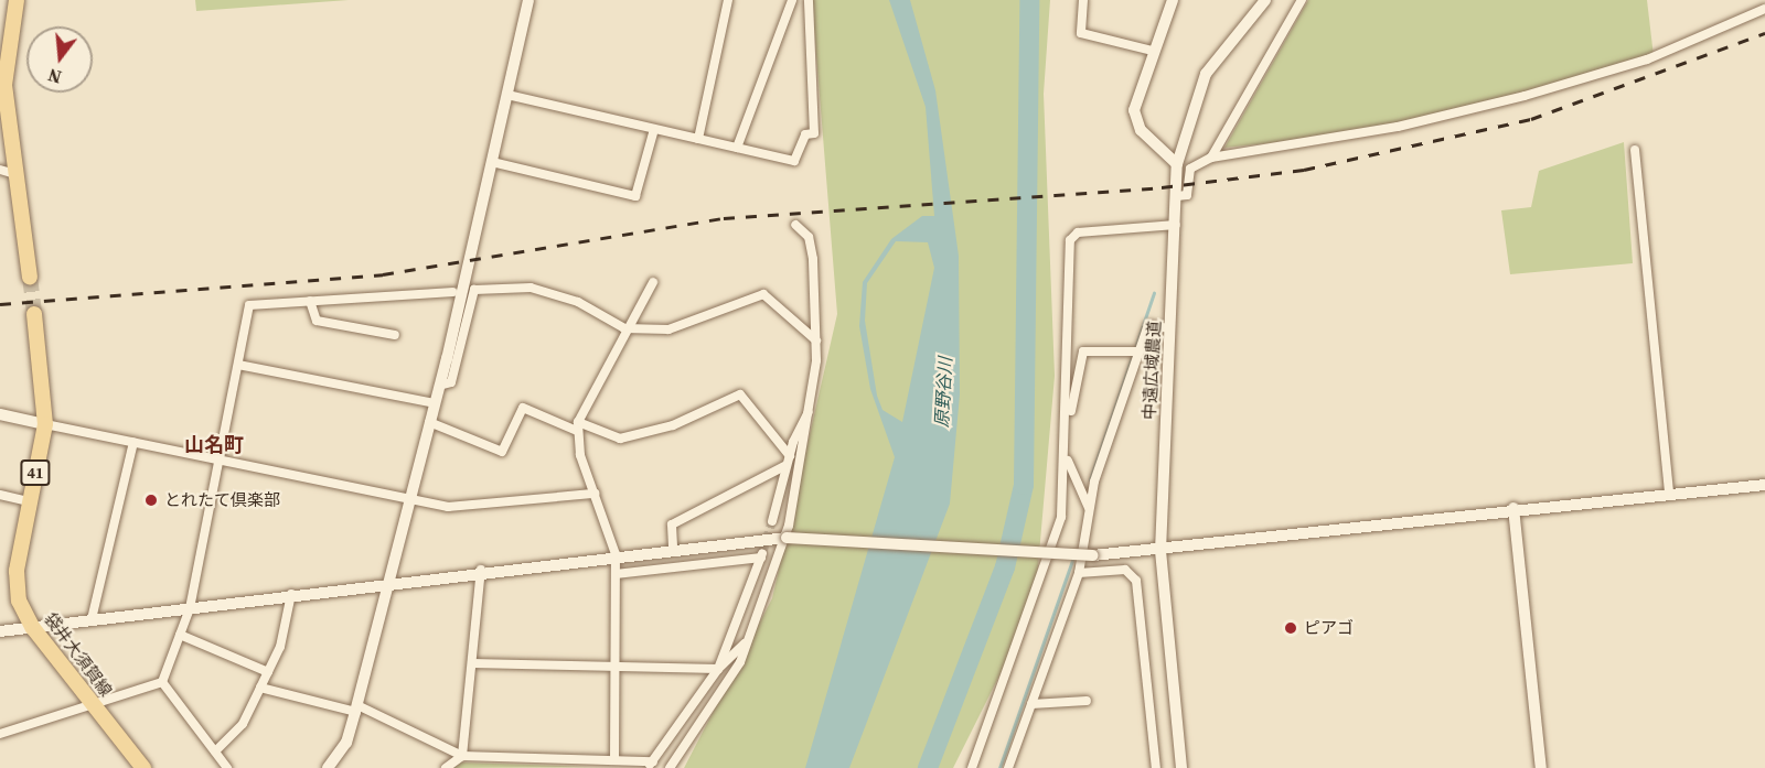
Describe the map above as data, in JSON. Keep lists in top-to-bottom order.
{
  "streets": {
    "main road": ["41", "袋井大須賀線"],
    "street": ["中遠広域農道"]
  },
  "districts": ["山名町"],
  "water": ["原野谷川"],
  "places": ["とれたて倶楽部", "ピアゴ"],
  "north": "bottom"
}
